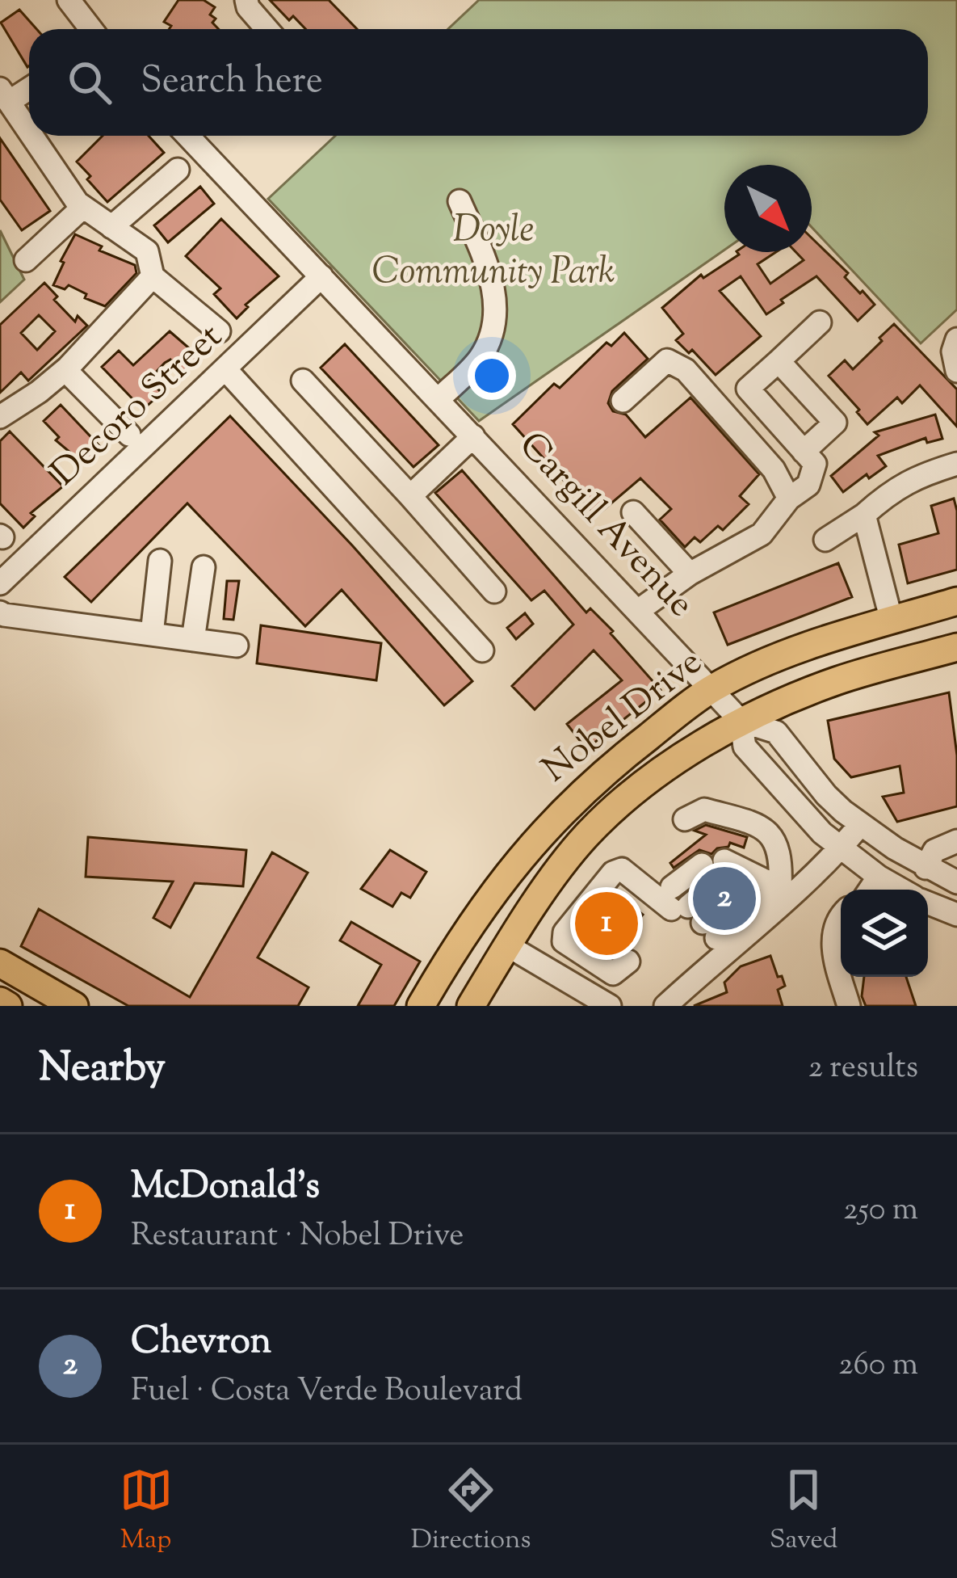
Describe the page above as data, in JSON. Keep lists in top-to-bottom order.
{
  "streets": {
    "main road": ["Nobel Drive"],
    "street": ["Decoro Street", "Cargill Avenue"]
  },
  "crossings": [
    ["Decoro Street", "Cargill Avenue"],
    ["Cargill Avenue", "Nobel Drive"]
  ],
  "parks": ["Doyle Community Park"],
  "north": "bottom right",
  "page": {
    "search": "Search here",
    "pins": ["2", "1"],
    "heading": ["Nearby", "2 results"],
    "list": [
      {
        "mark": "1",
        "name": "McDonald's",
        "note": "Restaurant · Nobel Drive",
        "value": "250 m"
      },
      {
        "mark": "2",
        "name": "Chevron",
        "note": "Fuel · Costa Verde Boulevard",
        "value": "260 m"
      }
    ],
    "nav": ["Map", "Directions", "Saved"]
  }
}
